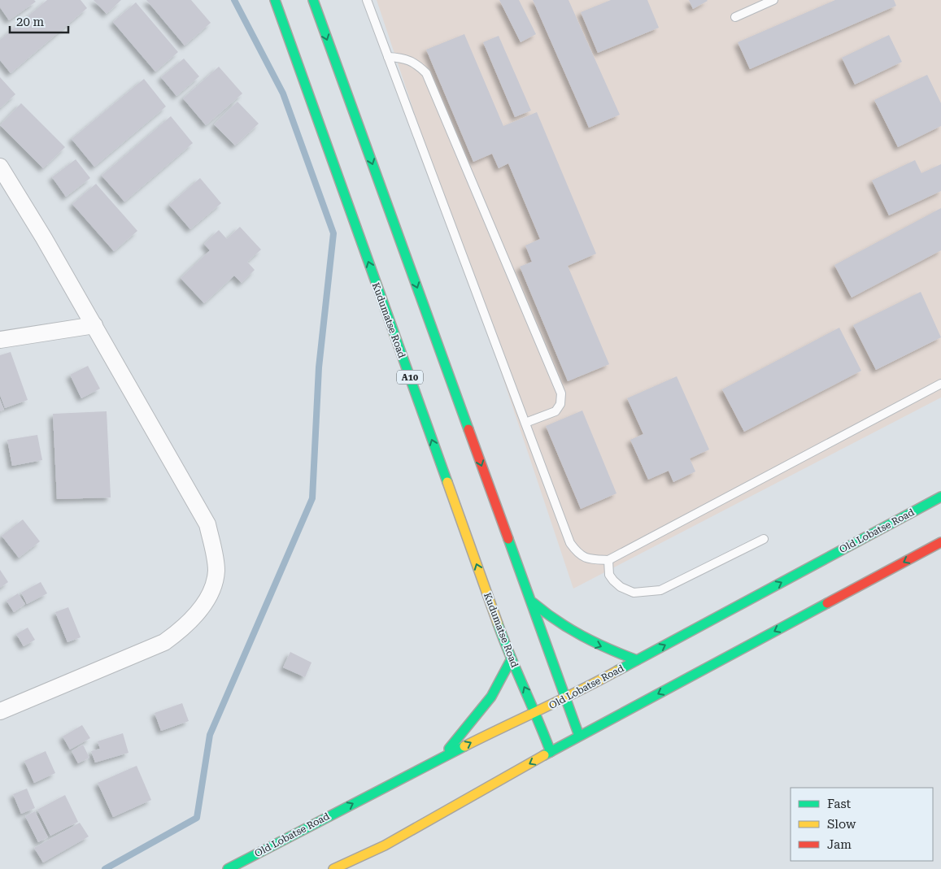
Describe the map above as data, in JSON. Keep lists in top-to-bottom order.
{
  "streets": {
    "main road": ["Kudumatse Road", "A10", "Old Lobatse Road"]
  },
  "crossings": [
    ["Kudumatse Road", "Old Lobatse Road"]
  ],
  "legend": ["Fast", "Slow", "Jam"],
  "scale_bar": "20 m"
}
